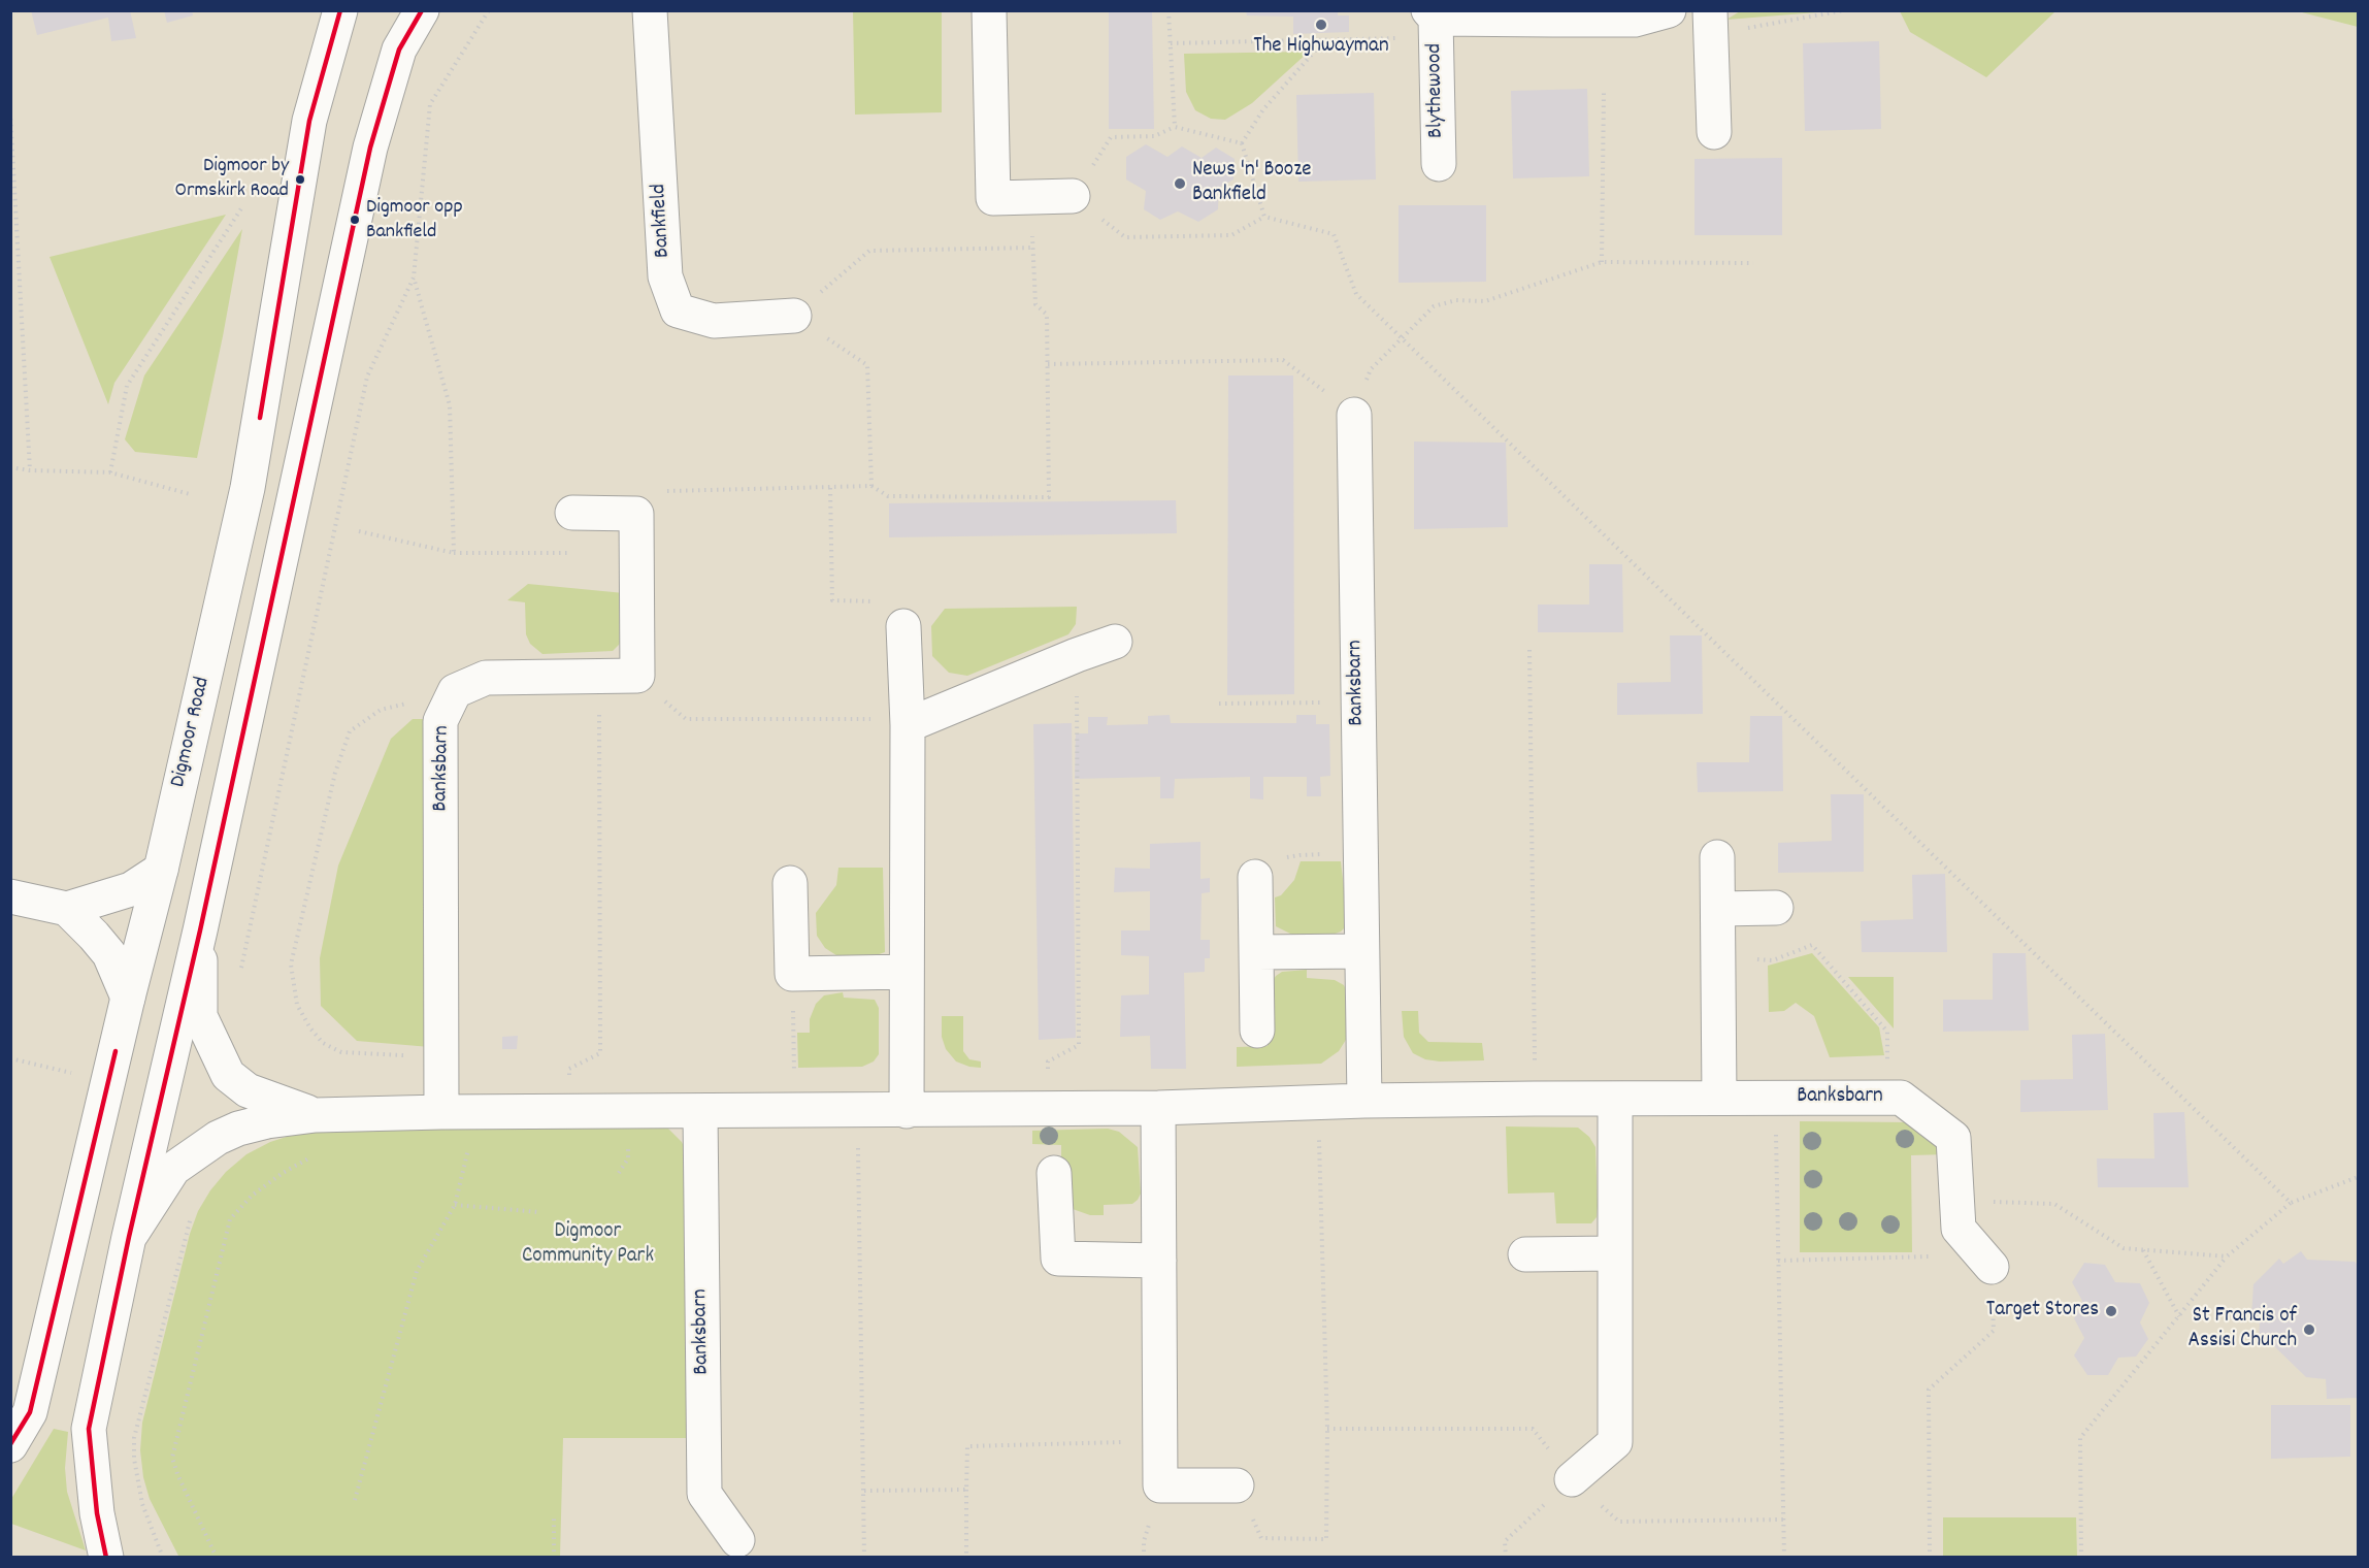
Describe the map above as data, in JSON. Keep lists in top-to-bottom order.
{
  "streets": {
    "street": [
      "Blythewood",
      "Bankfield",
      "Banksbarn",
      "Digmoor Road"
    ]
  },
  "parks": ["Digmoor Community Park"],
  "places": [
    "The Highwayman",
    "Digmoor by Ormskirk Road",
    "News 'n' Booze Bankfield",
    "Digmoor opp Bankfield",
    "Target Stores",
    "St Francis of Assisi Church"
  ]
}
